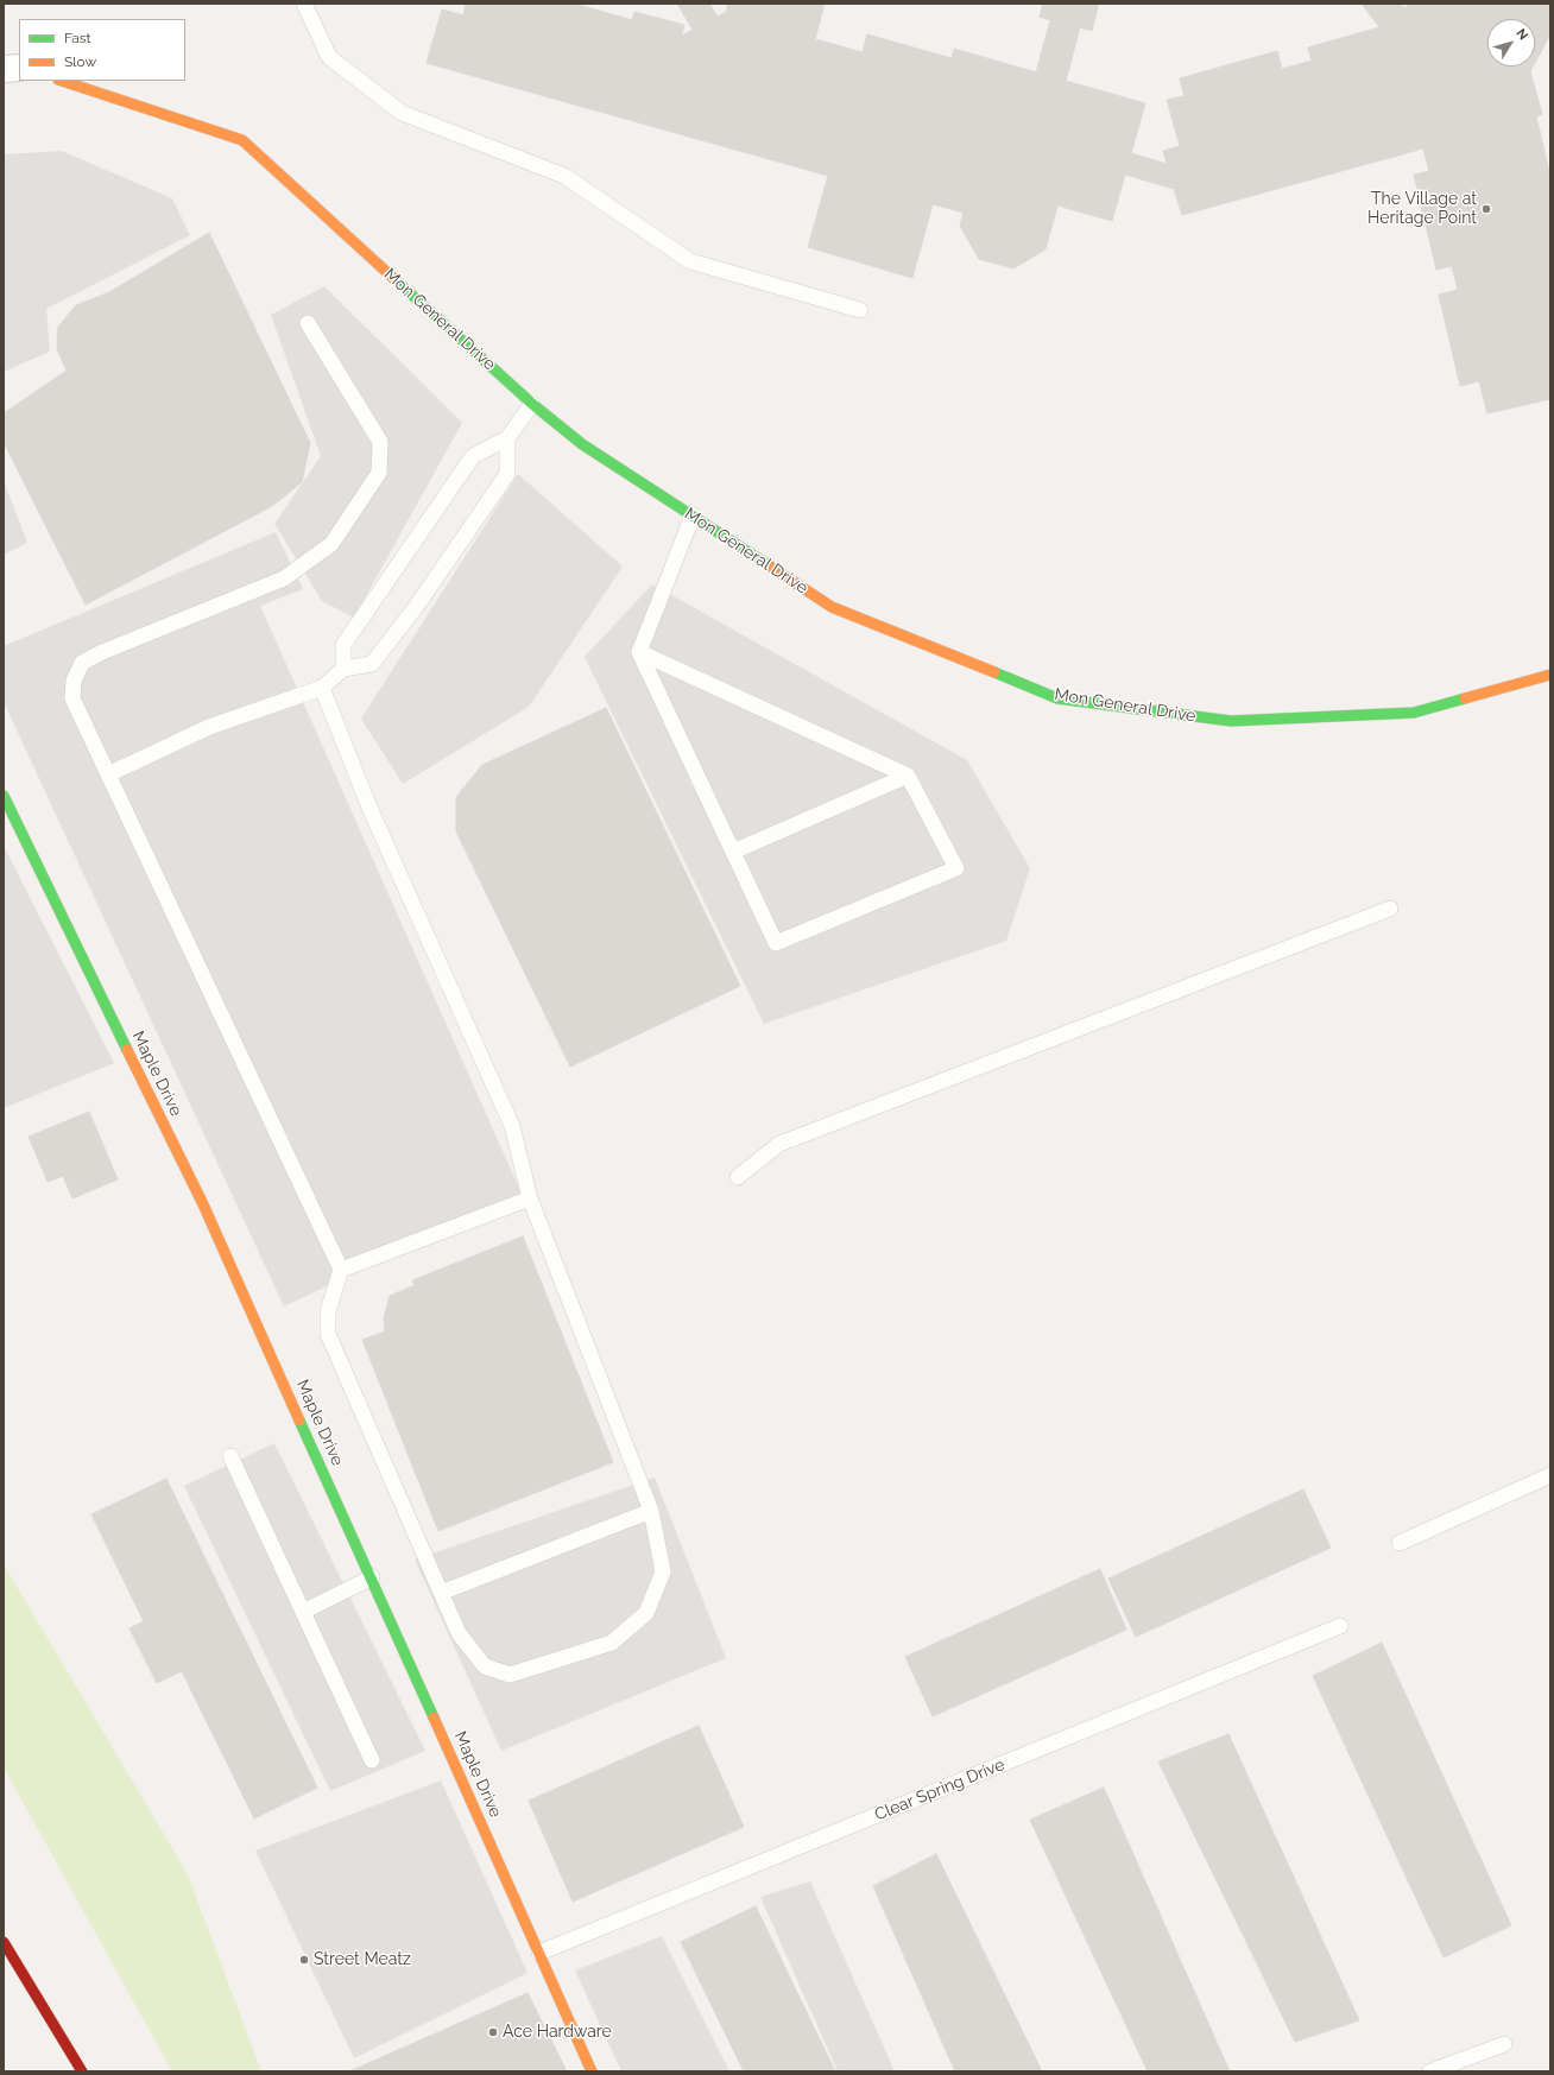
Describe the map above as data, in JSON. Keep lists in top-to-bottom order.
{
  "streets": {
    "street": ["Mon General Drive", "Maple Drive"],
    "lane": ["Clear Spring Drive"]
  },
  "crossings": [
    ["Maple Drive", "Clear Spring Drive"]
  ],
  "places": ["The Village at Heritage Point", "Street Meatz", "Ace Hardware"],
  "legend": ["Fast", "Slow"],
  "north": "top right"
}
